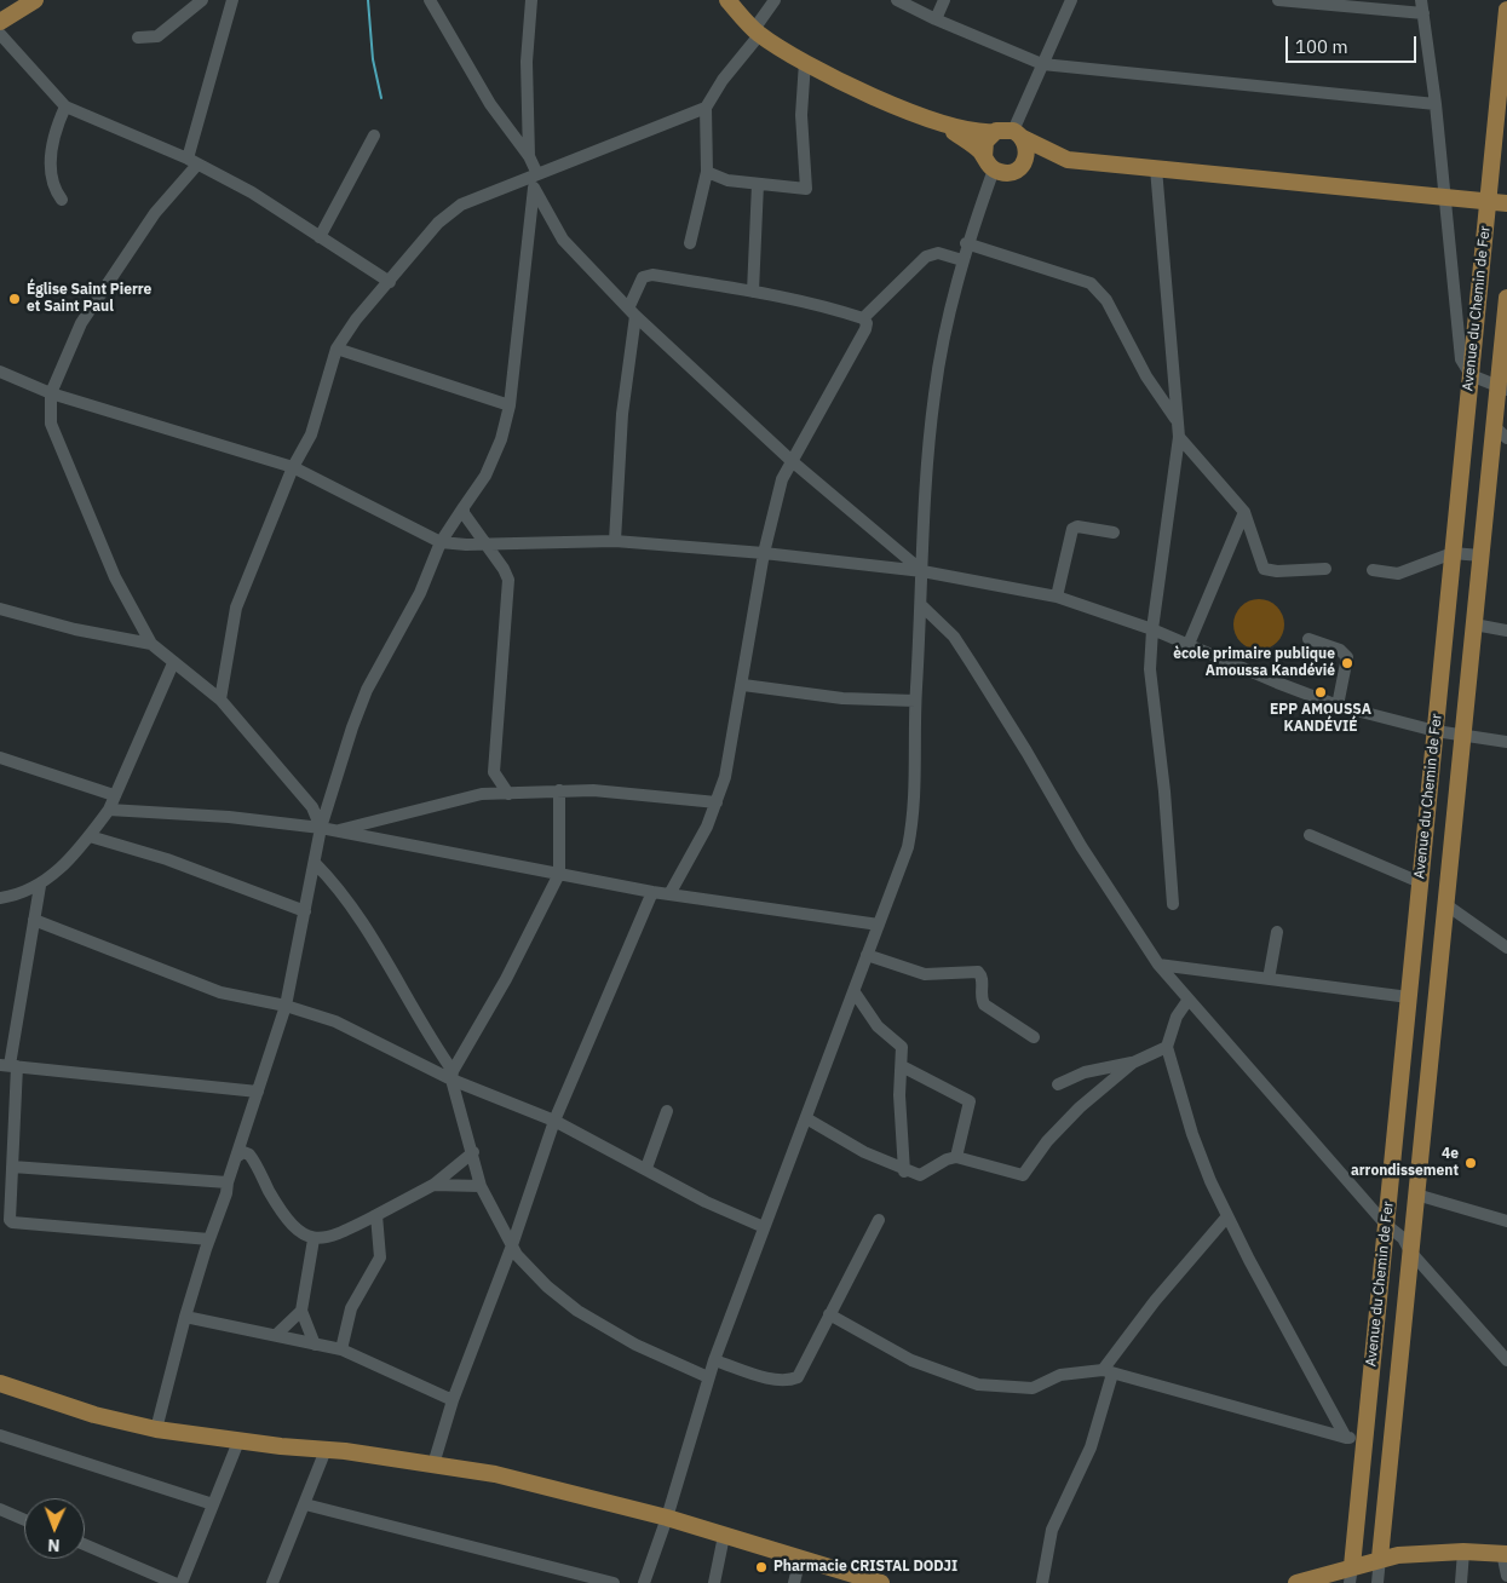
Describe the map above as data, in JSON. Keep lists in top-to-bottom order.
{
  "streets": {
    "main road": ["Avenue du Chemin de Fer"]
  },
  "places": [
    "Église Saint Pierre et Saint Paul",
    "ècole primaire publique Amoussa Kandévié",
    "EPP AMOUSSA KANDÉVIÉ",
    "4e arrondissement",
    "Pharmacie CRISTAL DODJI"
  ],
  "scale_bar": "100 m",
  "north": "bottom"
}
